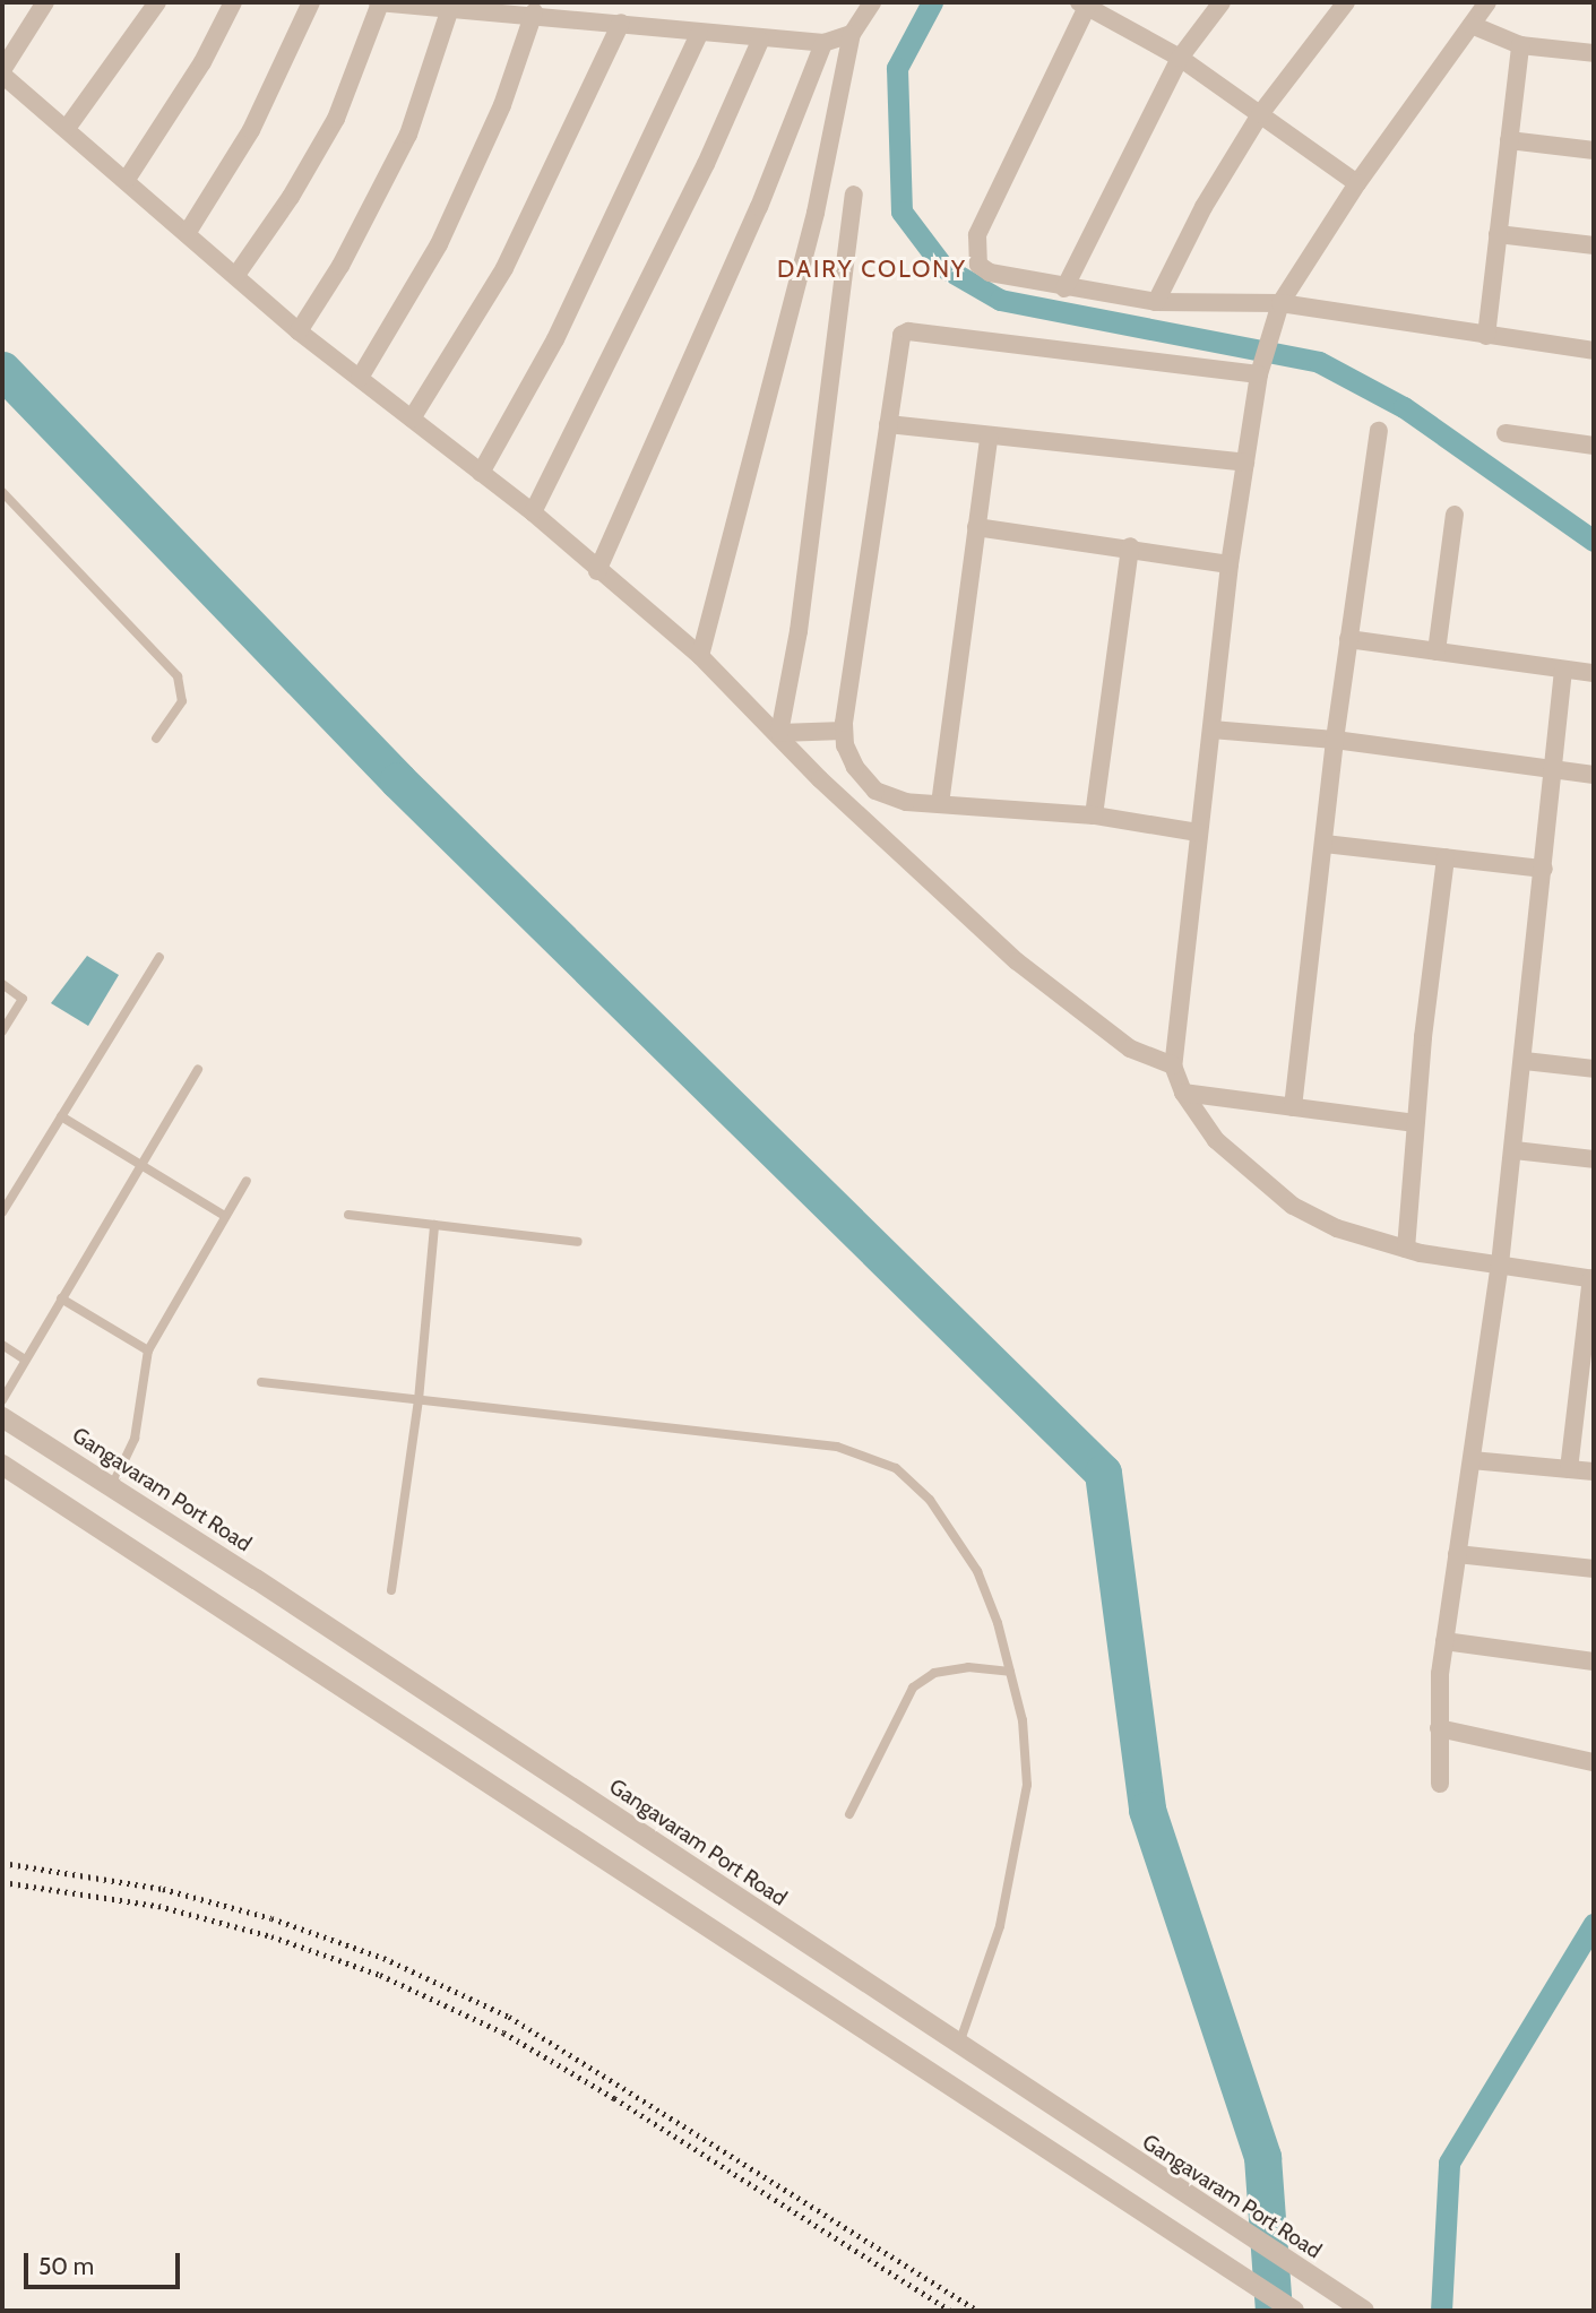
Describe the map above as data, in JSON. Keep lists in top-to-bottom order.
{
  "streets": {
    "street": ["Gangavaram Port Road"]
  },
  "districts": ["DAIRY COLONY"],
  "scale_bar": "50 m"
}
